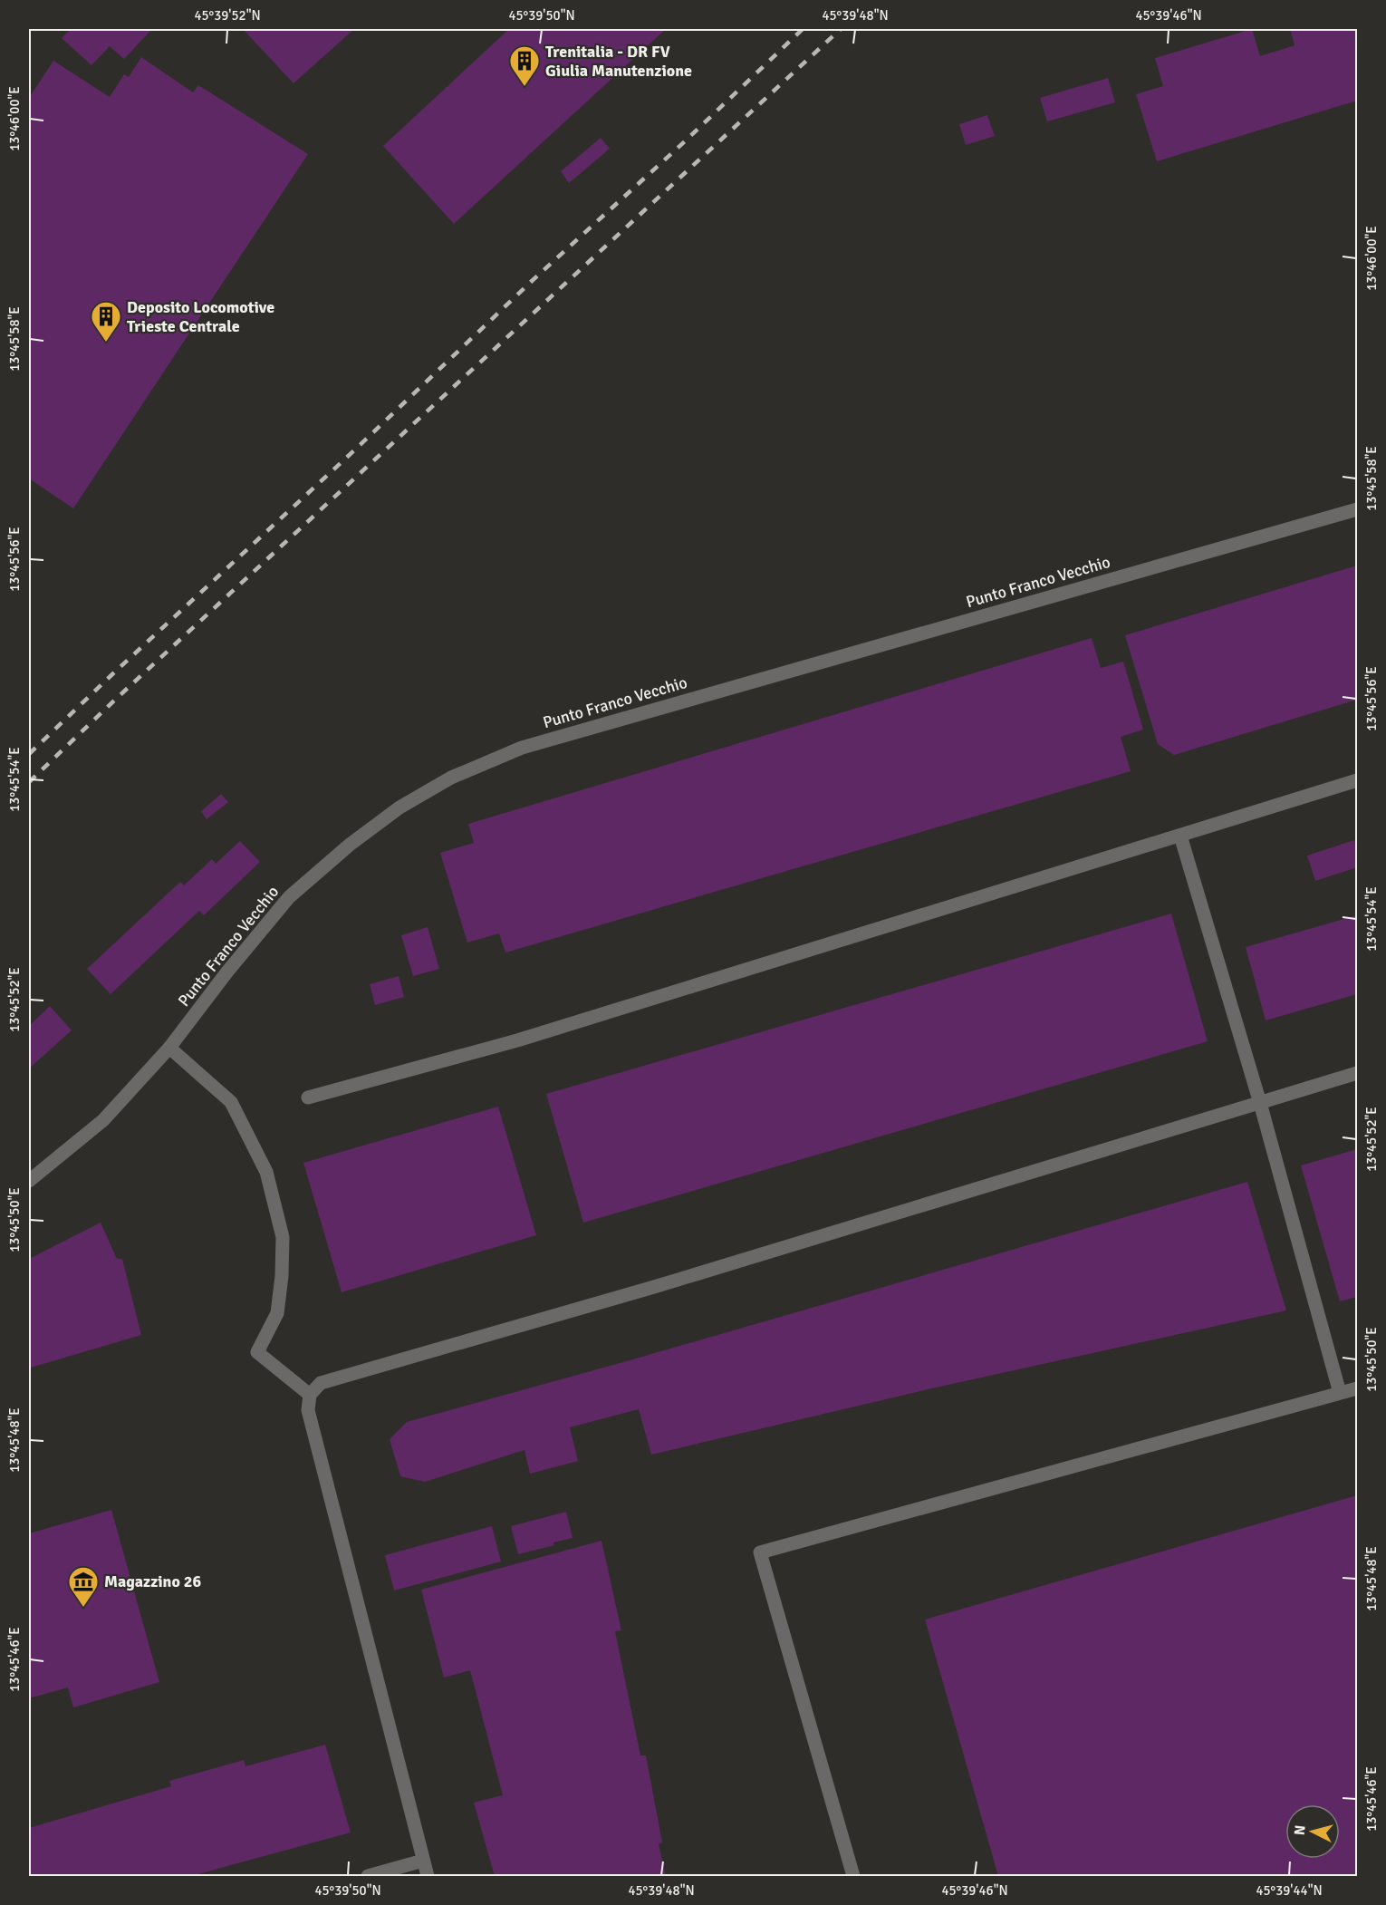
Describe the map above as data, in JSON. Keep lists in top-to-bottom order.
{
  "streets": {
    "street": ["Punto Franco Vecchio"]
  },
  "places": {
    "building": ["Trenitalia - DR FV Giulia Manutenzione", "Deposito Locomotive Trieste Centrale"],
    "museum": ["Magazzino 26"]
  },
  "north": "left",
  "coordinates": [
    "45°39'52\"N",
    "45°39'50\"N",
    "45°39'48\"N",
    "45°39'46\"N",
    "13°46'00\"E",
    "13°45'58\"E",
    "13°45'56\"E",
    "13°45'54\"E",
    "13°45'52\"E",
    "13°45'50\"E",
    "13°45'48\"E",
    "13°45'46\"E",
    "45°39'44\"N"
  ]
}
